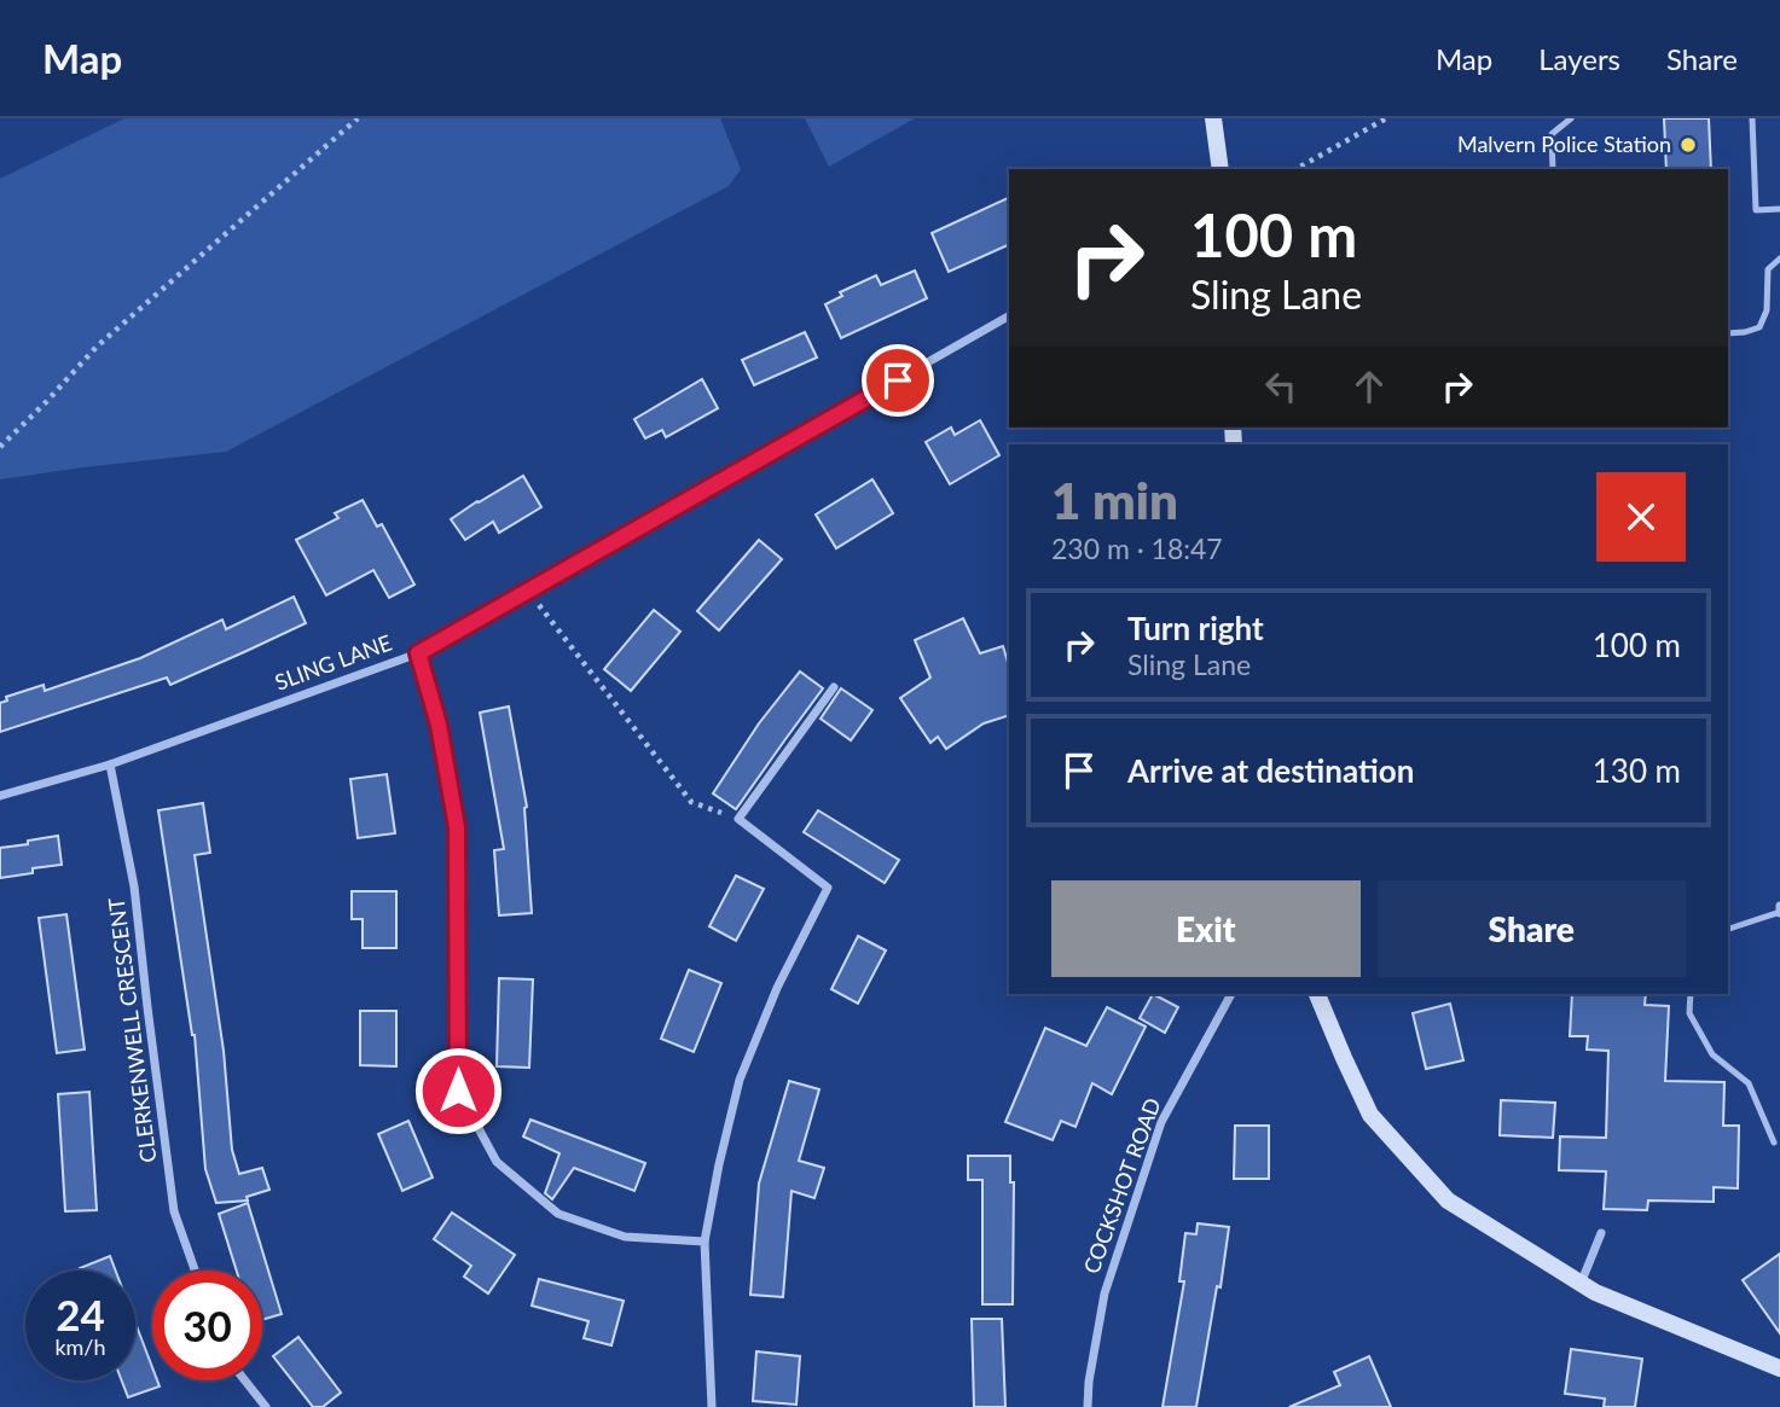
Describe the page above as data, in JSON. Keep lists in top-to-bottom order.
{
  "streets": {
    "street": ["SLING LANE", "CLERKENWELL CRESCENT", "COCKSHOT ROAD"]
  },
  "crossings": [
    ["SLING LANE", "CLERKENWELL CRESCENT"]
  ],
  "places": ["Malvern Police Station"],
  "page": {
    "header": "Map",
    "nav": ["Map", "Layers", "Share"],
    "turn": ["100 m", "Sling Lane"],
    "heading": ["1 min", "230 m · 18:47"],
    "list": [
      {
        "name": "Turn right",
        "note": "Sling Lane",
        "value": "100 m"
      },
      {
        "name": "Arrive at destination",
        "value": "130 m"
      }
    ],
    "buttons": ["Exit", "Share"],
    "speed": "24 km/h",
    "limit": "30"
  }
}
